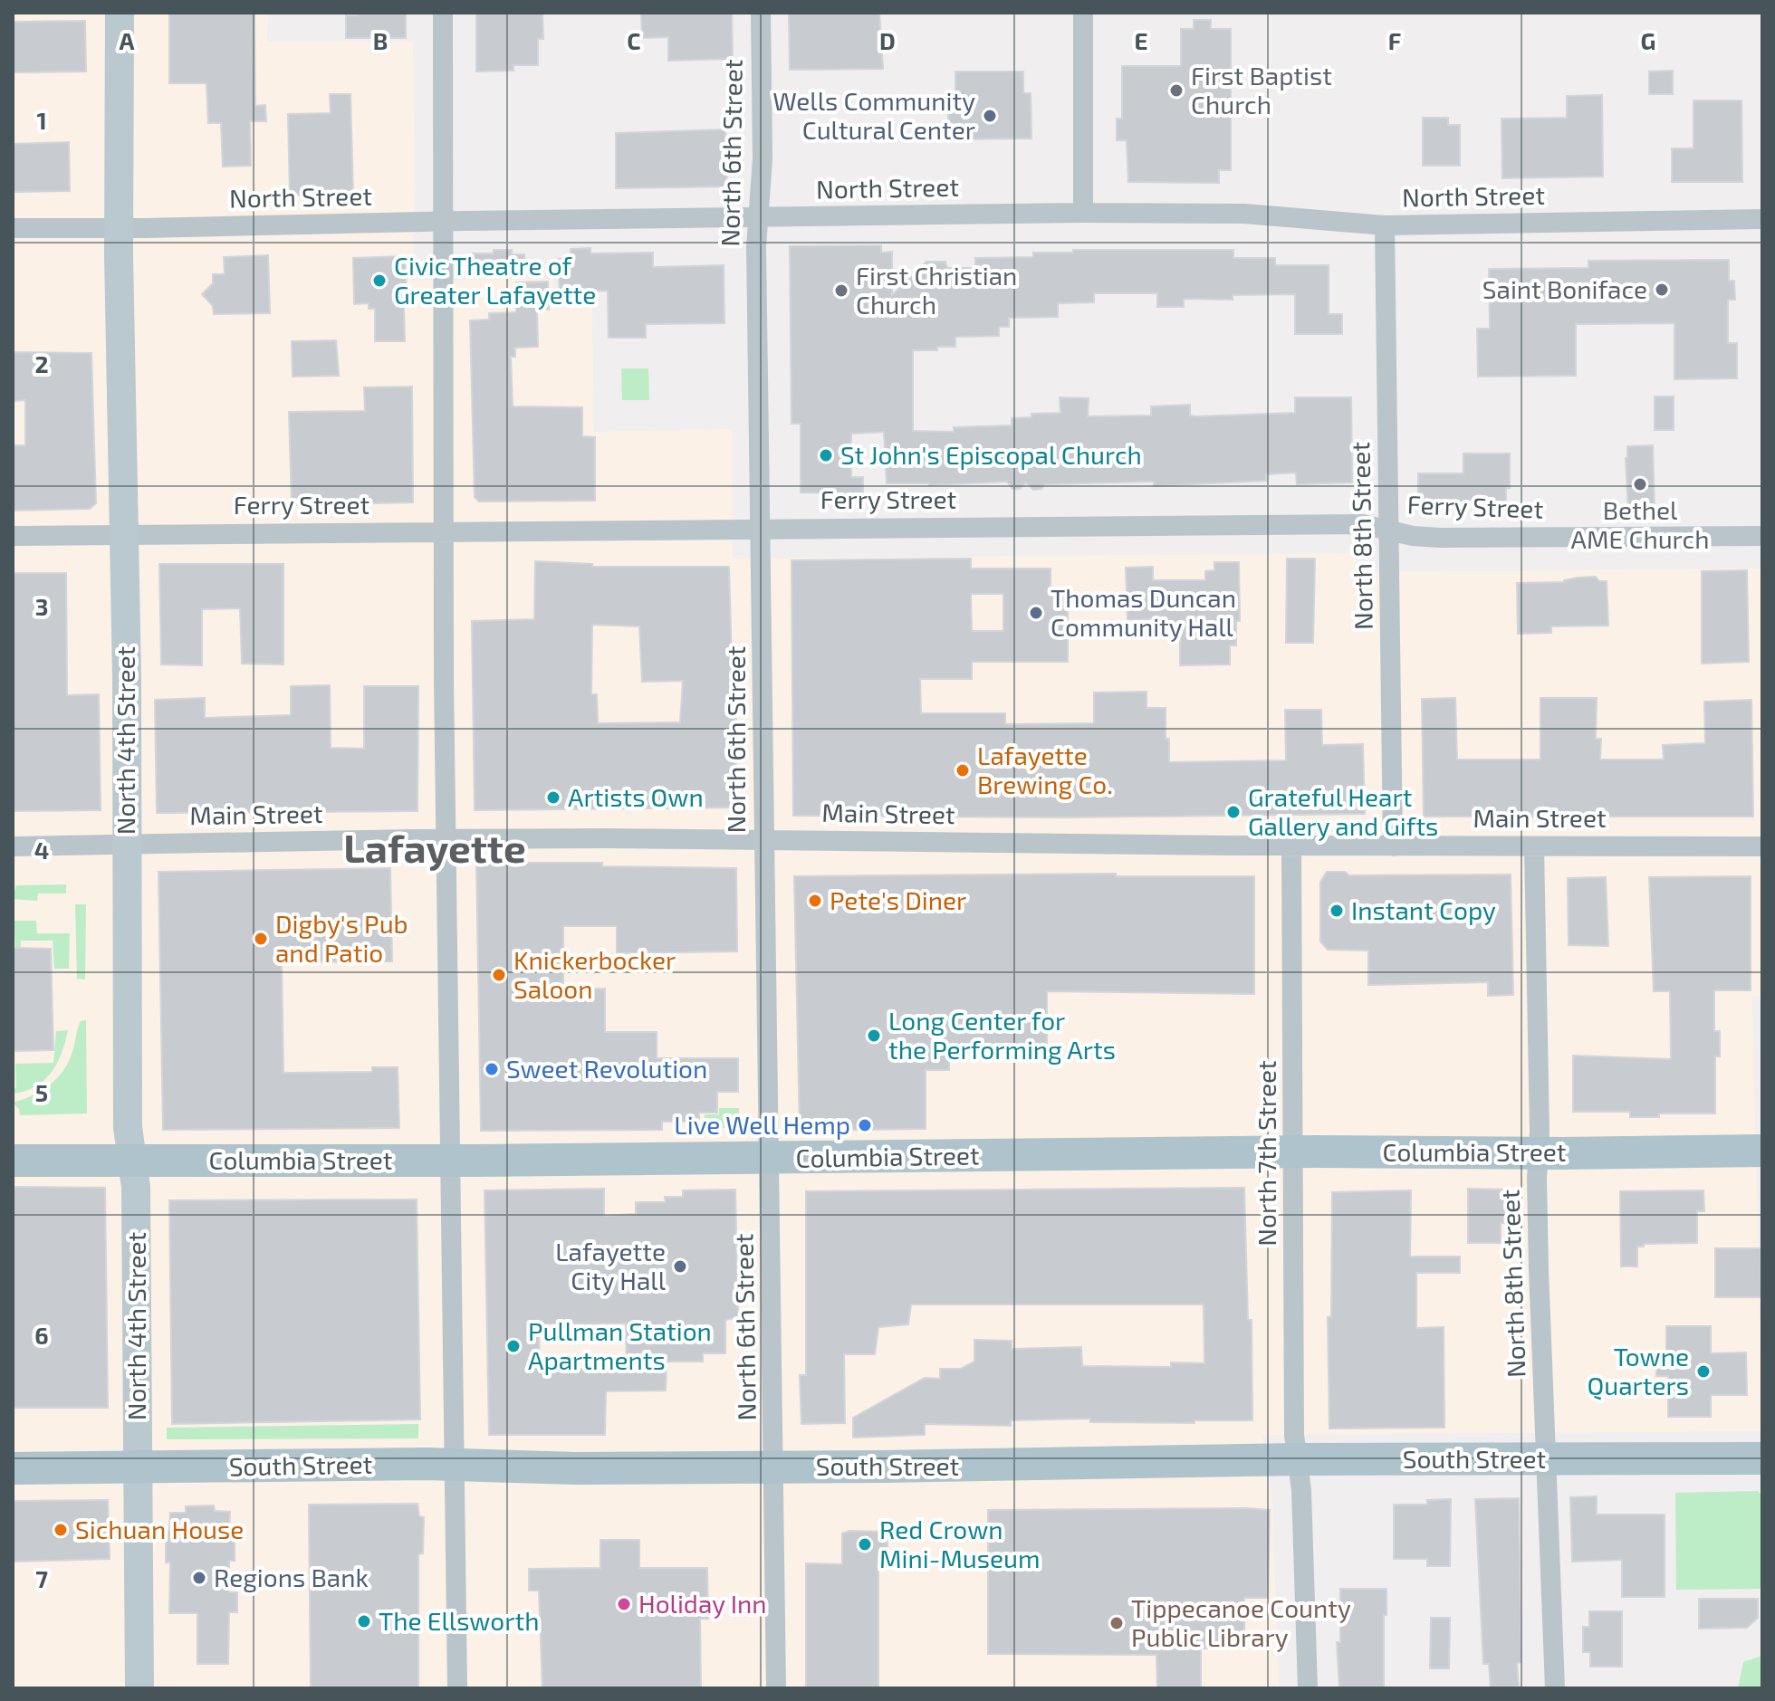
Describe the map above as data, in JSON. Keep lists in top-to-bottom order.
{
  "streets": {
    "main road": ["Columbia Street", "South Street"],
    "street": [
      "North 6th Street",
      "North Street",
      "Ferry Street",
      "North 8th Street",
      "North 4th Street",
      "Main Street",
      "North 7th Street"
    ]
  },
  "crossings": [
    ["North 6th Street", "North Street"],
    ["North 6th Street", "Ferry Street"],
    ["North 6th Street", "Main Street"],
    ["North 6th Street", "Columbia Street"],
    ["North 6th Street", "South Street"],
    ["North Street", "North 8th Street"],
    ["North Street", "North 4th Street"],
    ["Ferry Street", "North 8th Street"],
    ["Ferry Street", "North 4th Street"],
    ["North 8th Street", "Main Street"],
    ["North 8th Street", "Columbia Street"],
    ["North 8th Street", "South Street"],
    ["North 4th Street", "Main Street"],
    ["North 4th Street", "Columbia Street"],
    ["North 4th Street", "South Street"],
    ["Main Street", "North 7th Street"],
    ["Columbia Street", "North 7th Street"],
    ["North 7th Street", "South Street"]
  ],
  "districts": ["Lafayette"],
  "places": [
    "First Baptist Church",
    "Wells Community Cultural Center",
    "Civic Theatre of Greater Lafayette",
    "Saint Boniface",
    "First Christian Church",
    "St John's Episcopal Church",
    "Bethel AME Church",
    "Thomas Duncan Community Hall",
    "Lafayette Brewing Co.",
    "Artists Own",
    "Grateful Heart Gallery and Gifts",
    "Pete's Diner",
    "Instant Copy",
    "Digby's Pub and Patio",
    "Knickerbocker Saloon",
    "Long Center for the Performing Arts",
    "Sweet Revolution",
    "Live Well Hemp",
    "Lafayette City Hall",
    "Pullman Station Apartments",
    "Towne Quarters",
    "Sichuan House",
    "Red Crown Mini-Museum",
    "Regions Bank",
    "Holiday Inn",
    "The Ellsworth",
    "Tippecanoe County Public Library"
  ],
  "grid": {
    "columns": [
      "A",
      "B",
      "C",
      "D",
      "E",
      "F",
      "G"
    ],
    "rows": [
      "1",
      "2",
      "3",
      "4",
      "5",
      "6",
      "7"
    ]
  }
}
